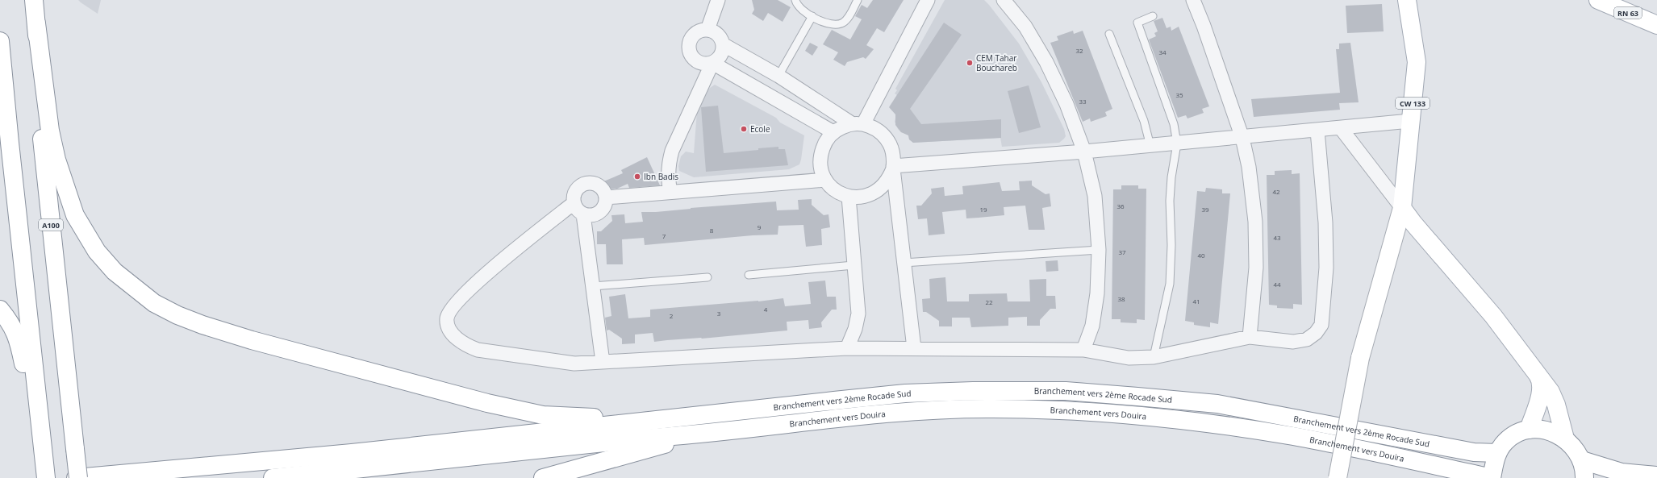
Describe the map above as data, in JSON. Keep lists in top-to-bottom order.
{
  "streets": {
    "main road": [
      "RN 63",
      "CW 133",
      "A100",
      "Branchement vers 2ème Rocade Sud",
      "Branchement vers Douira"
    ]
  },
  "places": ["CEM Tahar Bouchareb", "Ecole", "Ibn Badis"],
  "house_numbers": [
    "32",
    "34",
    "35",
    "33",
    "42",
    "36",
    "19",
    "39",
    "9",
    "8",
    "7",
    "43",
    "37",
    "40",
    "44",
    "38",
    "41",
    "22",
    "4",
    "3",
    "2"
  ]
}
